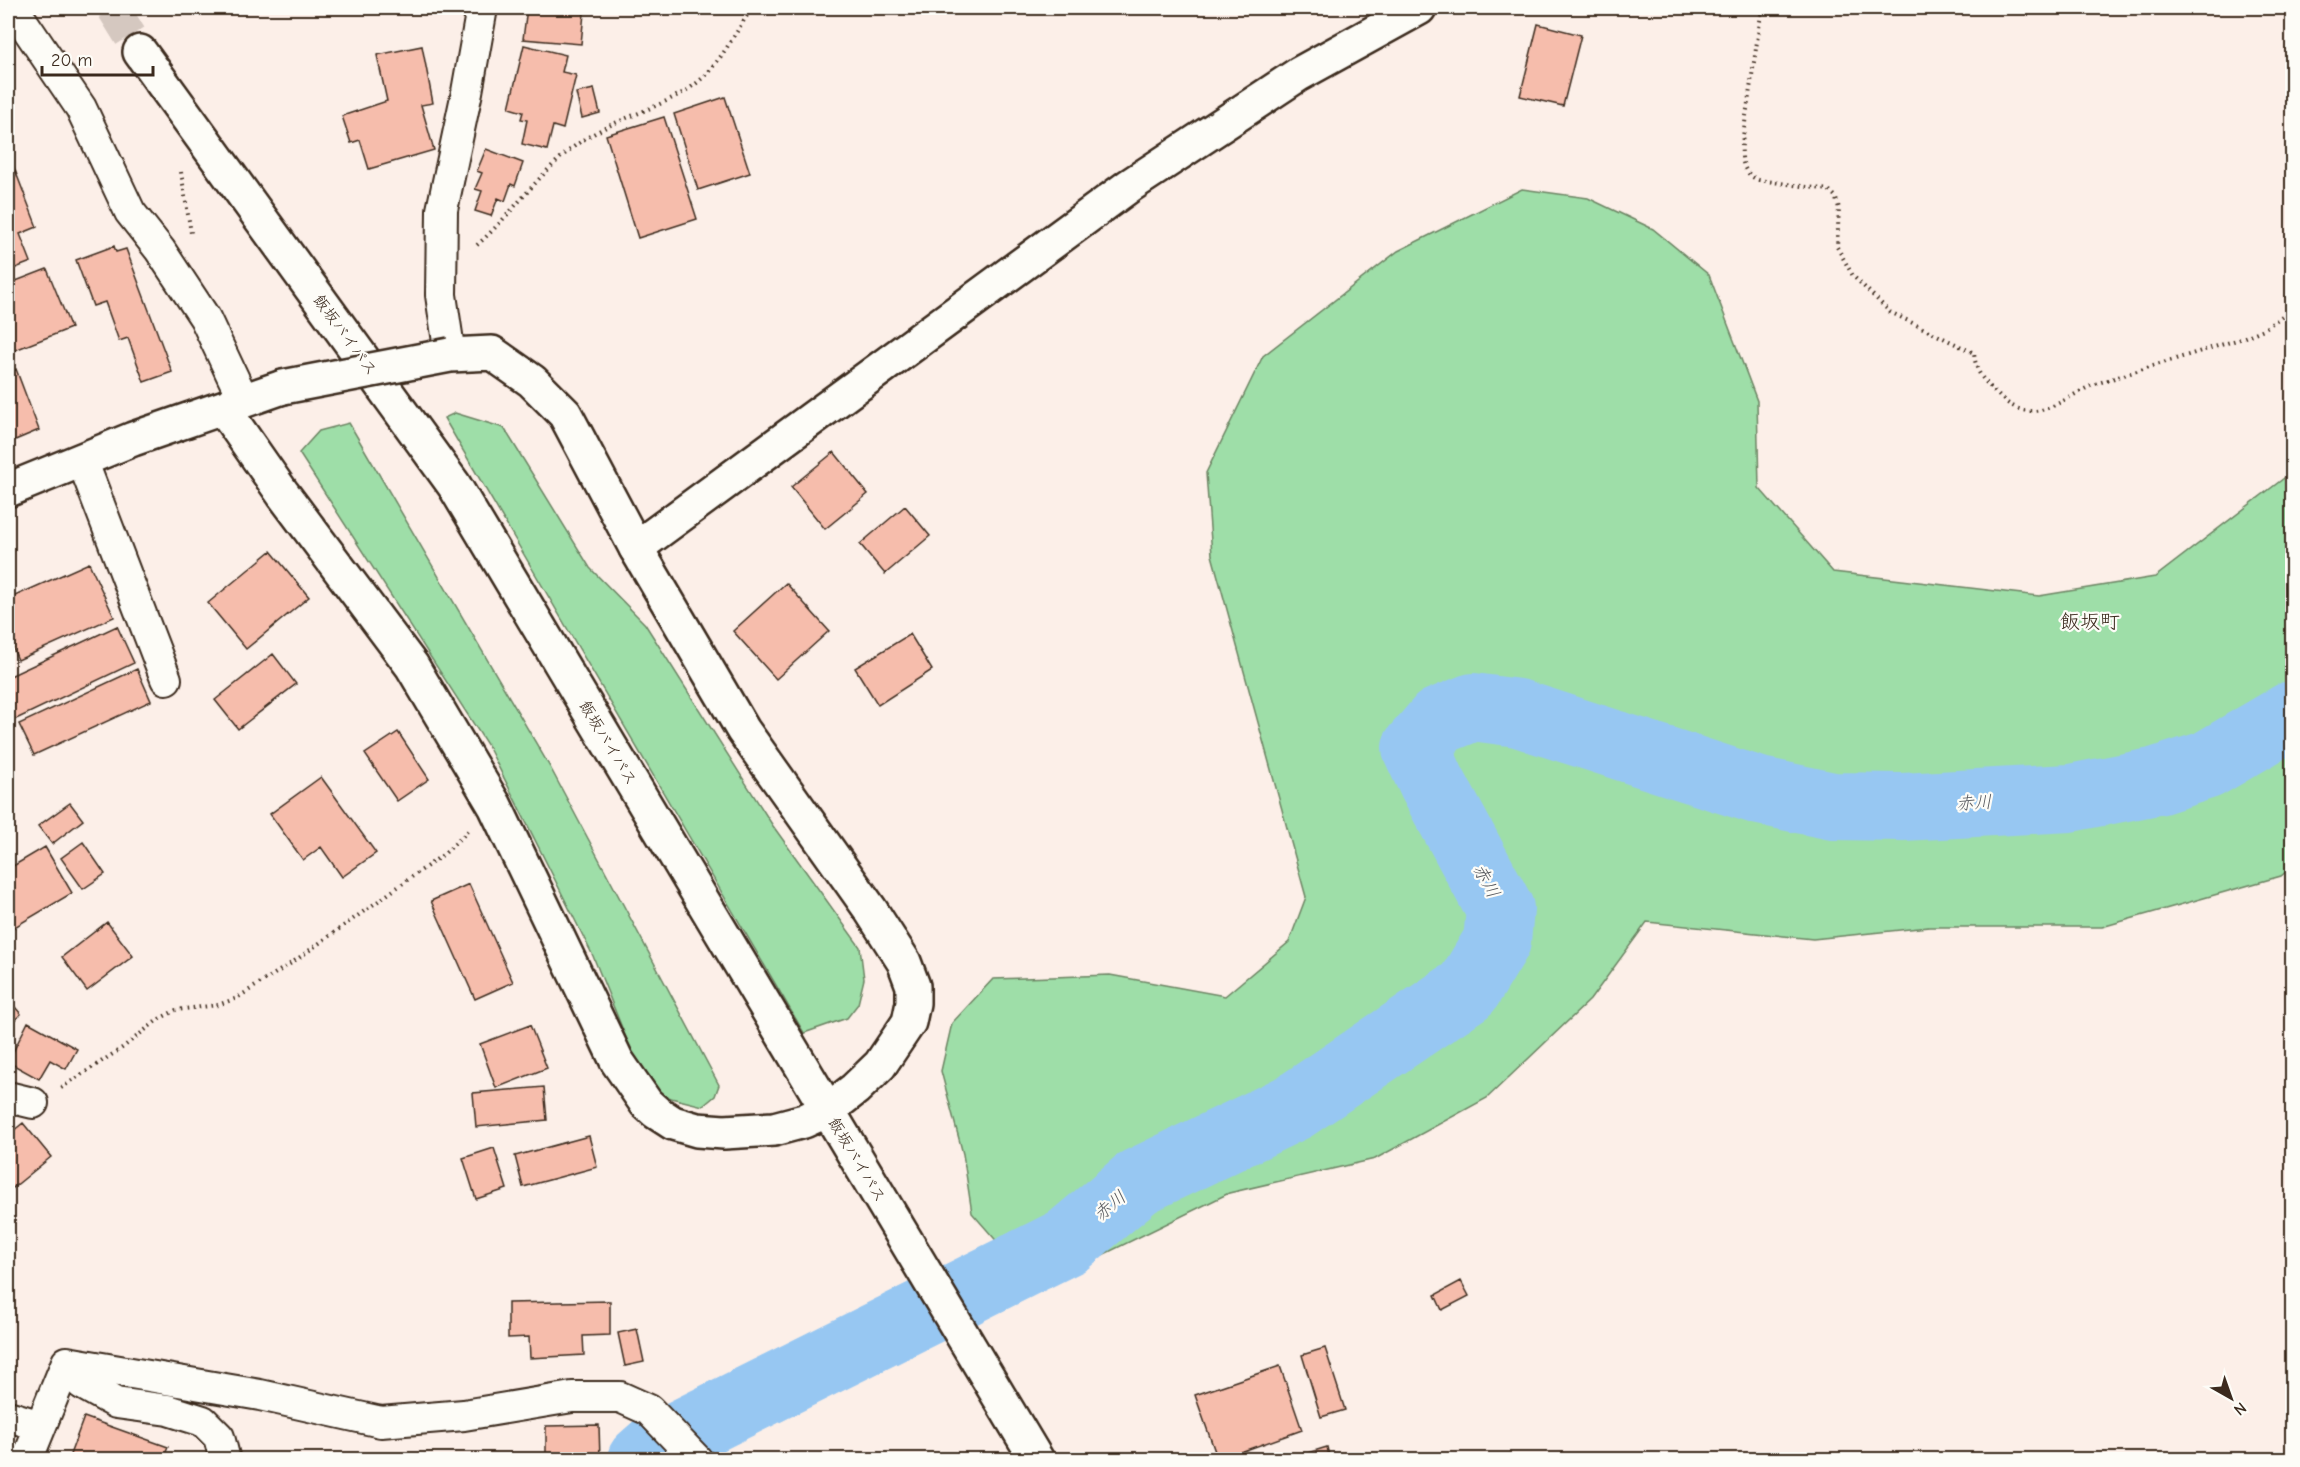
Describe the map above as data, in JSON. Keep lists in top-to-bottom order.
{
  "streets": {
    "main road": ["飯坂バイパス"]
  },
  "districts": ["飯坂町"],
  "water": ["赤川"],
  "scale_bar": "20 m",
  "north": "bottom right"
}
